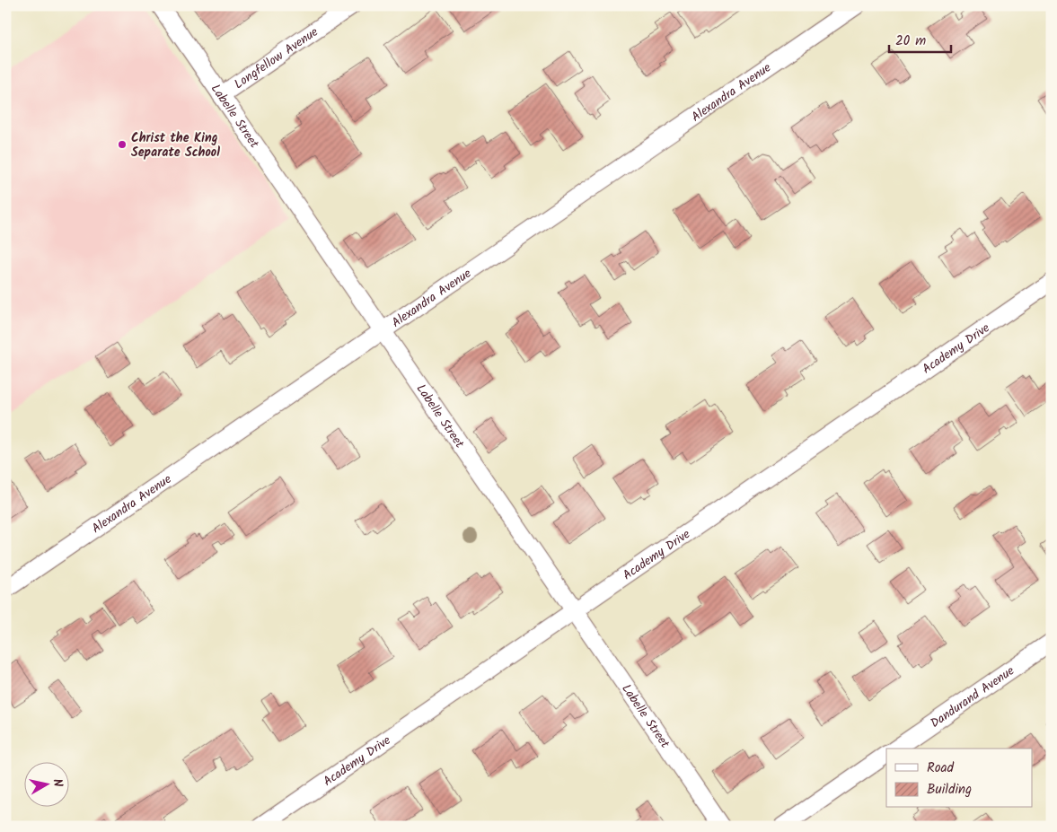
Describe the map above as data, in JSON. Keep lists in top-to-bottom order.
{
  "streets": {
    "street": [
      "Longfellow Avenue",
      "Alexandra Avenue",
      "Labelle Street",
      "Academy Drive",
      "Dandurand Avenue"
    ]
  },
  "crossings": [
    ["Longfellow Avenue", "Labelle Street"],
    ["Alexandra Avenue", "Labelle Street"],
    ["Labelle Street", "Academy Drive"]
  ],
  "places": ["Christ the King Separate School"],
  "legend": ["Road", "Building"],
  "scale_bar": "20 m",
  "north": "right"
}
